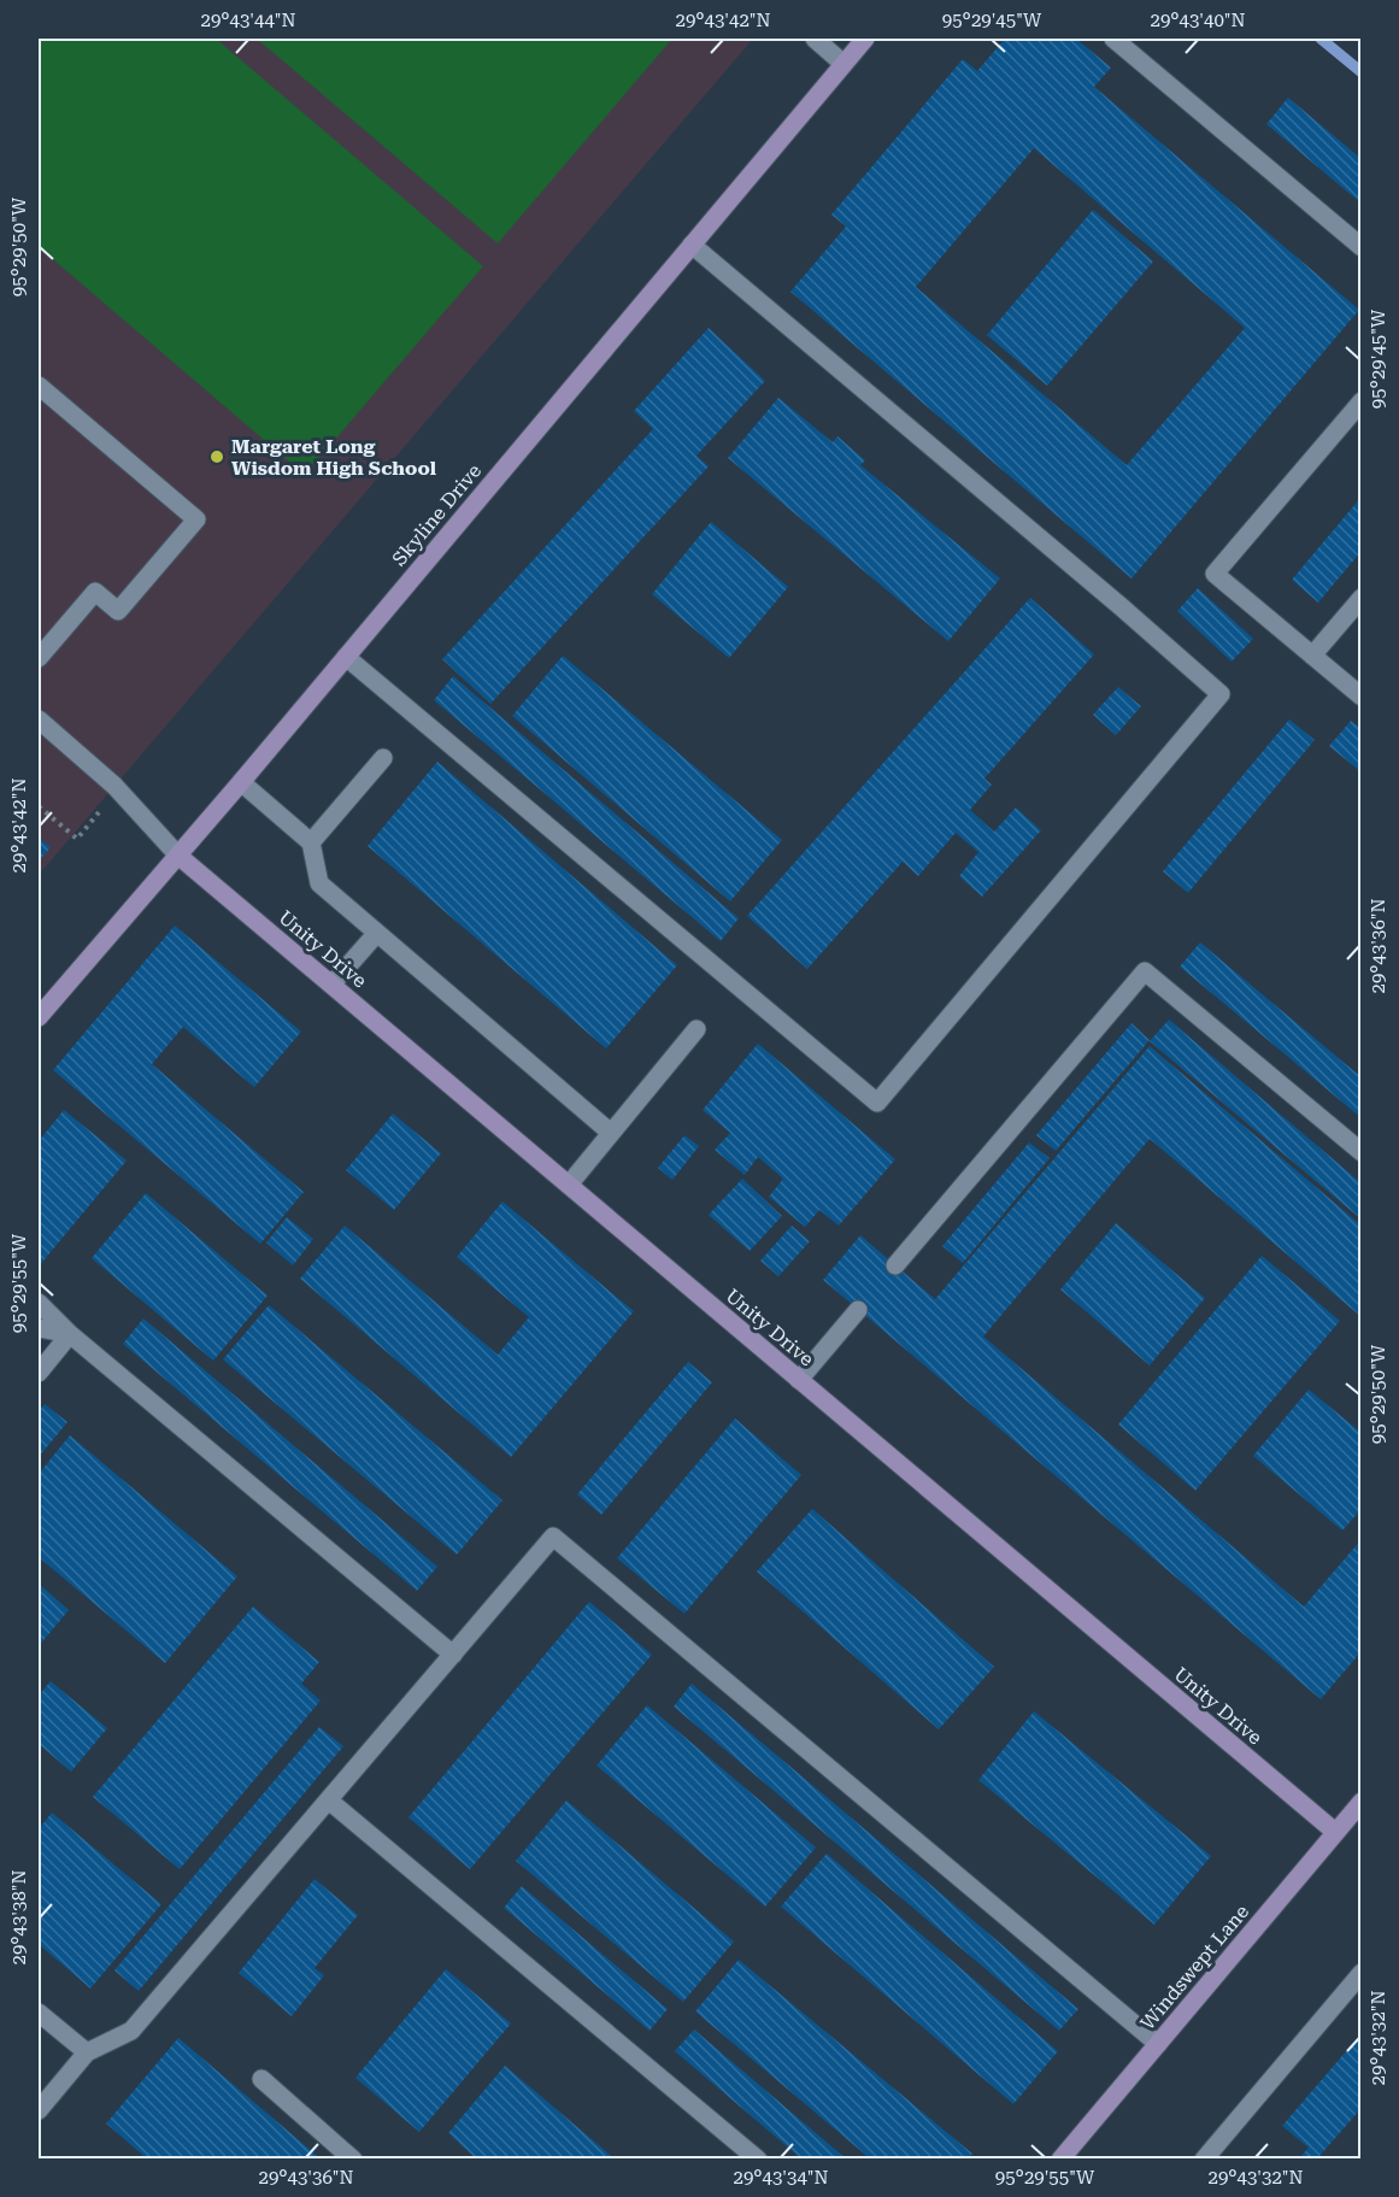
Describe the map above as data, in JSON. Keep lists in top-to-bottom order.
{
  "streets": {
    "street": ["Skyline Drive", "Unity Drive", "Windswept Lane"]
  },
  "crossings": [
    ["Skyline Drive", "Unity Drive"],
    ["Unity Drive", "Windswept Lane"]
  ],
  "places": ["Margaret Long Wisdom High School"],
  "coordinates": [
    "29°43'44\"N",
    "29°43'42\"N",
    "95°29'45\"W",
    "29°43'40\"N",
    "95°29'50\"W",
    "29°43'36\"N",
    "95°29'55\"W",
    "29°43'38\"N",
    "29°43'32\"N",
    "29°43'34\"N"
  ]
}
